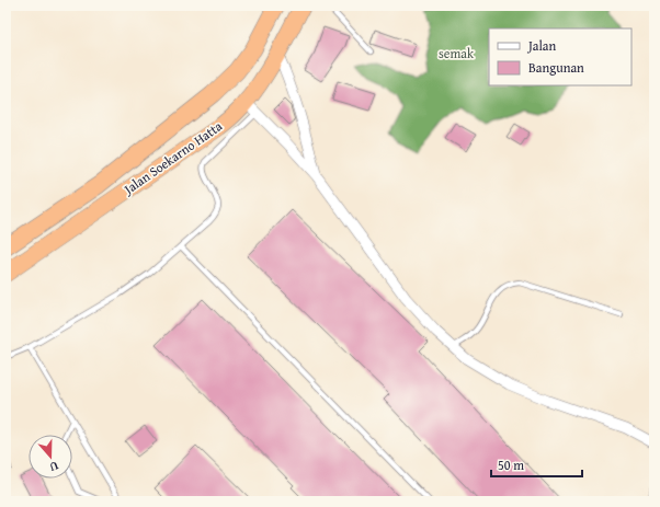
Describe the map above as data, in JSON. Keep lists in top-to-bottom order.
{
  "streets": {
    "highway": ["Jalan Soekarno Hatta"]
  },
  "parks": ["semak"],
  "legend": ["Jalan", "Bangunan"],
  "scale_bar": "50 m",
  "north": "bottom"
}
